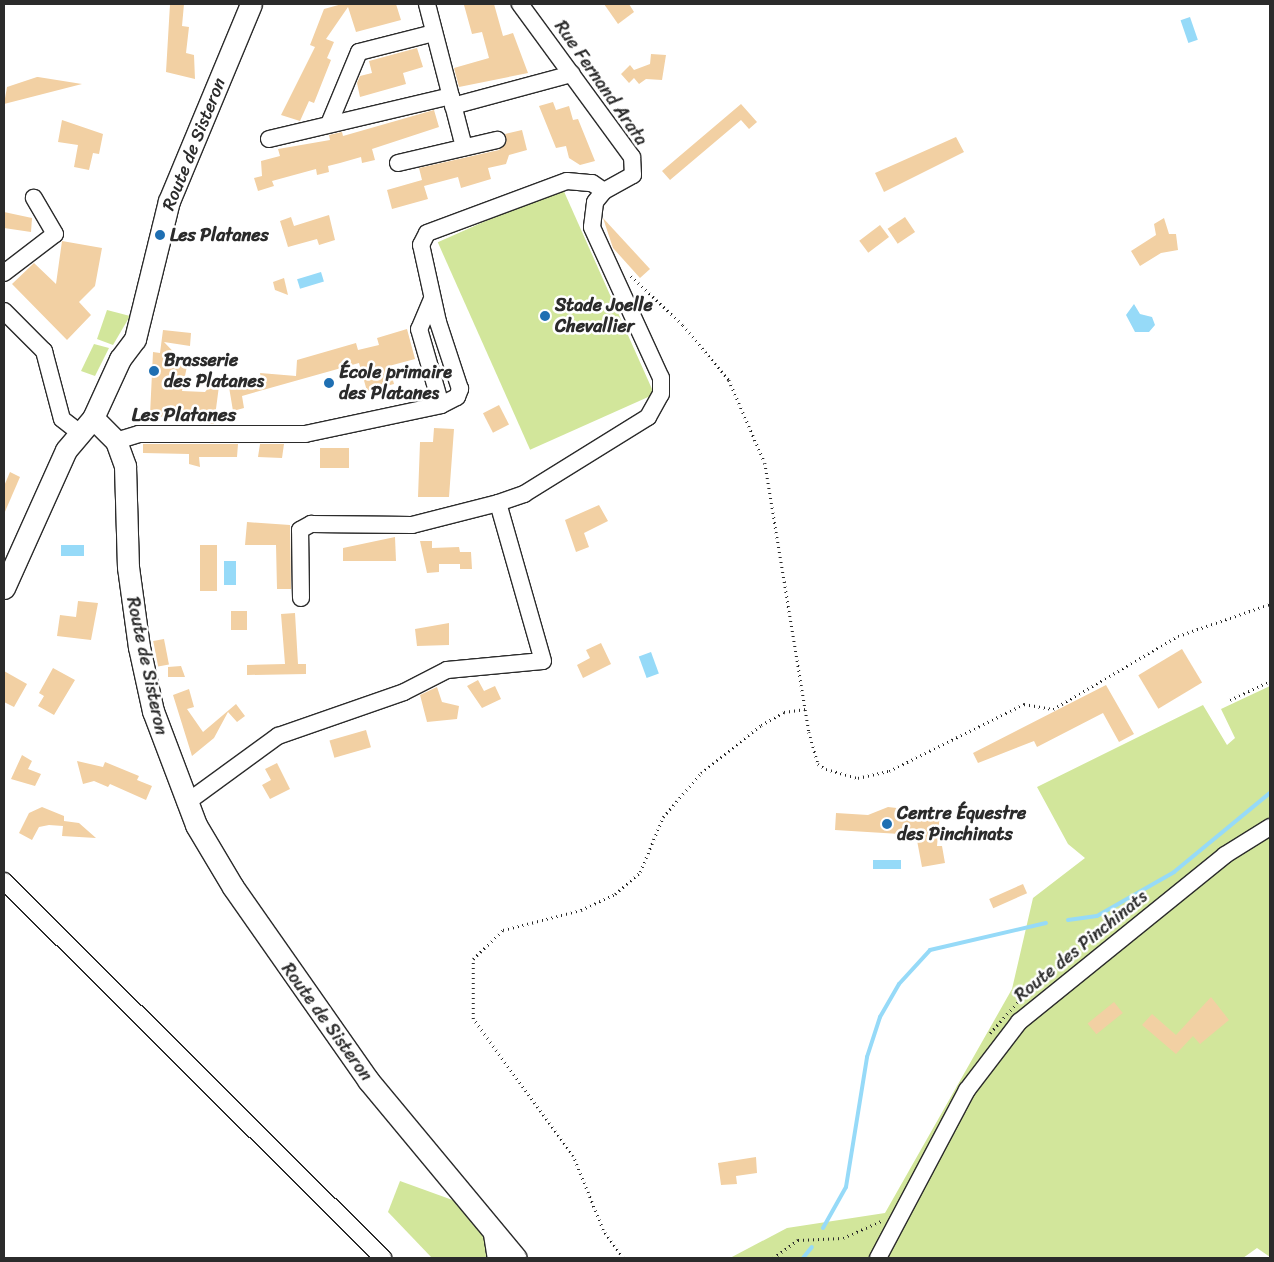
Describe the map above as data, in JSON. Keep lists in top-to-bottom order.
{
  "streets": {
    "main road": ["Route de Sisteron"],
    "street": ["Rue Fernand Arata", "Route des Pinchinats"]
  },
  "districts": ["Les Platanes"],
  "places": [
    "Les Platanes",
    "Stade Joelle Chevallier",
    "Brasserie des Platanes",
    "École primaire des Platanes",
    "Centre Équestre des Pinchinats"
  ]
}
